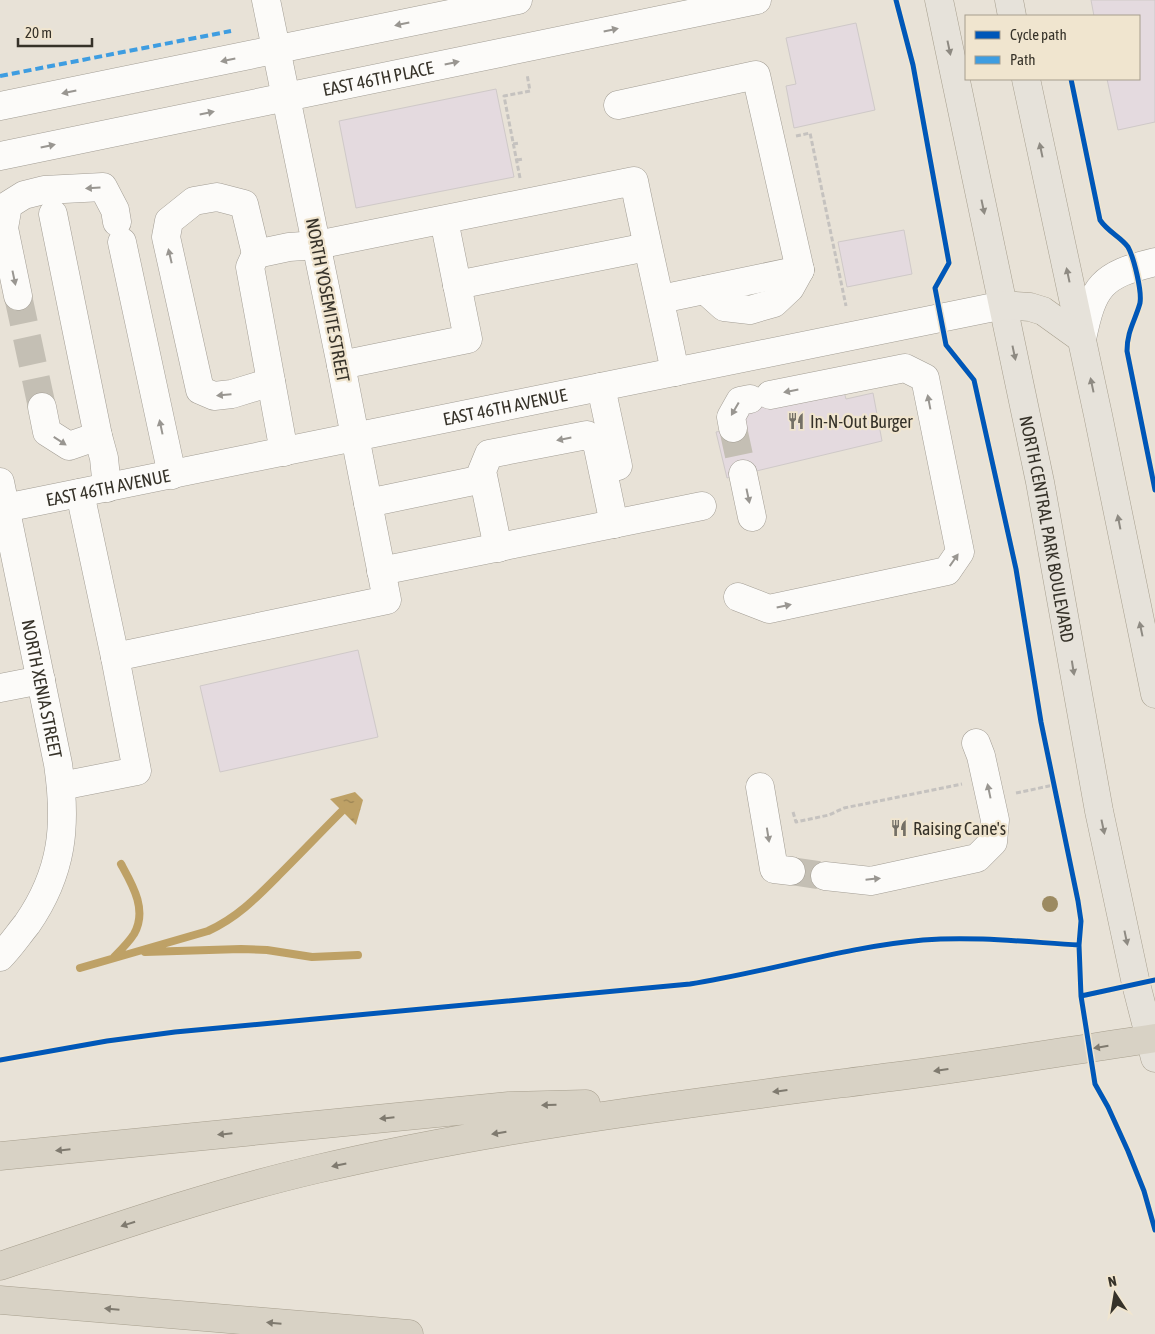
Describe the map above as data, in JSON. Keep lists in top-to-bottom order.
{
  "streets": {
    "main road": ["NORTH CENTRAL PARK BOULEVARD"],
    "street": [
      "EAST 46TH PLACE",
      "NORTH YOSEMITE STREET",
      "EAST 46TH AVENUE",
      "NORTH XENIA STREET"
    ]
  },
  "crossings": [
    ["EAST 46TH PLACE", "NORTH YOSEMITE STREET"],
    ["NORTH YOSEMITE STREET", "EAST 46TH AVENUE"],
    ["EAST 46TH AVENUE", "NORTH CENTRAL PARK BOULEVARD"],
    ["EAST 46TH AVENUE", "NORTH XENIA STREET"]
  ],
  "places": {
    "restaurant": ["In-N-Out Burger", "Raising Cane's"]
  },
  "legend": ["Cycle path", "Path"],
  "scale_bar": "20 m",
  "north": "top"
}
